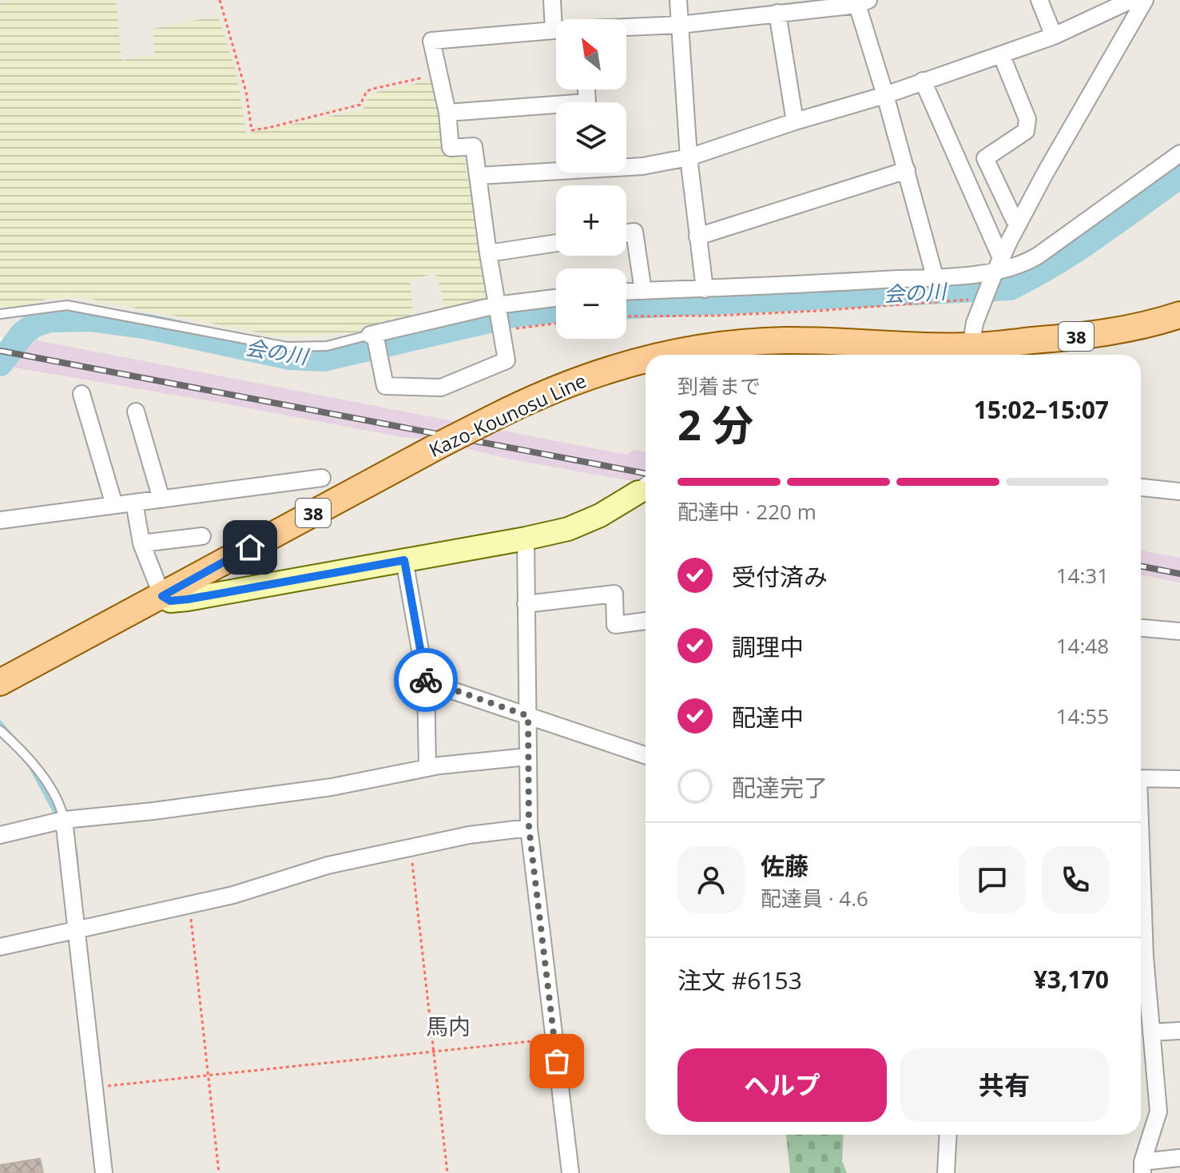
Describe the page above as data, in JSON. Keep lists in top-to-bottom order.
{
  "streets": {
    "main road": ["38", "Kazo-Kounosu Line"]
  },
  "districts": ["馬内"],
  "water": ["会の川"],
  "north": "top left",
  "page": {
    "map_buttons": ["+", "−"],
    "heading": ["2 分", "到着まで", "15:02–15:07"],
    "panel": [
      "佐藤",
      "配達員 · 4.6",
      "注文 #6153",
      "¥3,170"
    ],
    "bar": "配達中 · 220 m",
    "list": [
      ["受付済み", "14:31"],
      ["調理中", "14:48"],
      ["配達中", "14:55"],
      "配達完了"
    ],
    "buttons": ["ヘルプ", "共有"]
  }
}
